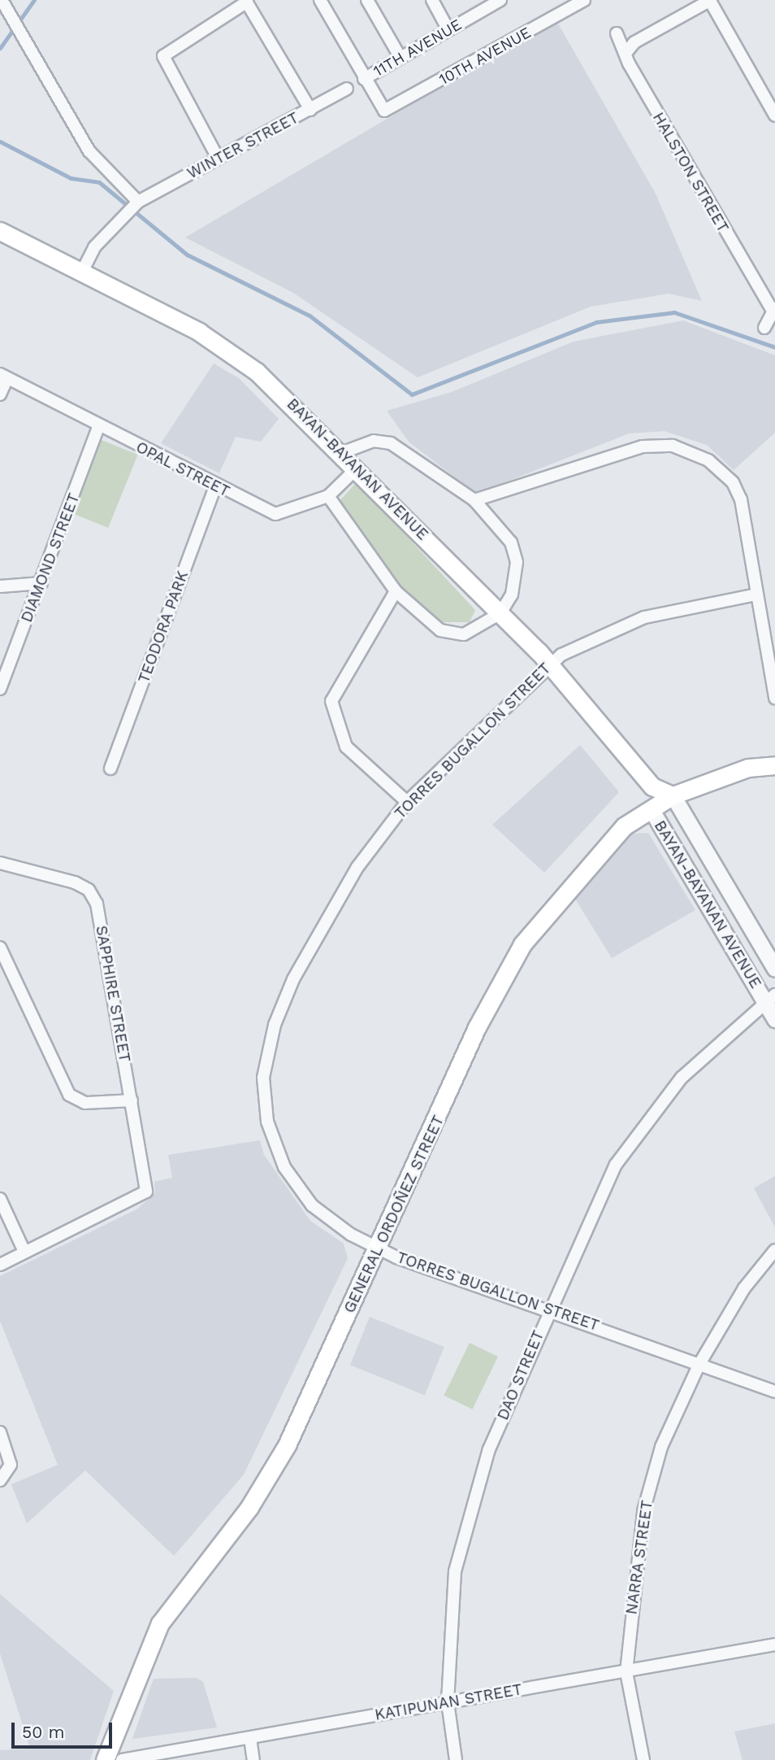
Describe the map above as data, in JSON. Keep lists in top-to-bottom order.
{
  "streets": {
    "main road": ["BAYAN-BAYANAN AVENUE", "GENERAL ORDOÑEZ STREET"],
    "street": [
      "11TH AVENUE",
      "10TH AVENUE",
      "WINTER STREET",
      "HALSTON STREET",
      "OPAL STREET",
      "DIAMOND STREET",
      "TEODORA PARK",
      "TORRES BUGALLON STREET",
      "SAPPHIRE STREET",
      "DAO STREET",
      "NARRA STREET",
      "KATIPUNAN STREET"
    ]
  },
  "crossings": [
    ["11TH AVENUE", "10TH AVENUE"],
    ["OPAL STREET", "BAYAN-BAYANAN AVENUE"],
    ["OPAL STREET", "DIAMOND STREET"],
    ["OPAL STREET", "TEODORA PARK"],
    ["BAYAN-BAYANAN AVENUE", "TORRES BUGALLON STREET"],
    ["BAYAN-BAYANAN AVENUE", "GENERAL ORDOÑEZ STREET"],
    ["BAYAN-BAYANAN AVENUE", "DAO STREET"],
    ["TORRES BUGALLON STREET", "GENERAL ORDOÑEZ STREET"],
    ["TORRES BUGALLON STREET", "DAO STREET"],
    ["TORRES BUGALLON STREET", "NARRA STREET"],
    ["DAO STREET", "KATIPUNAN STREET"],
    ["NARRA STREET", "KATIPUNAN STREET"]
  ],
  "scale_bar": "50 m"
}
